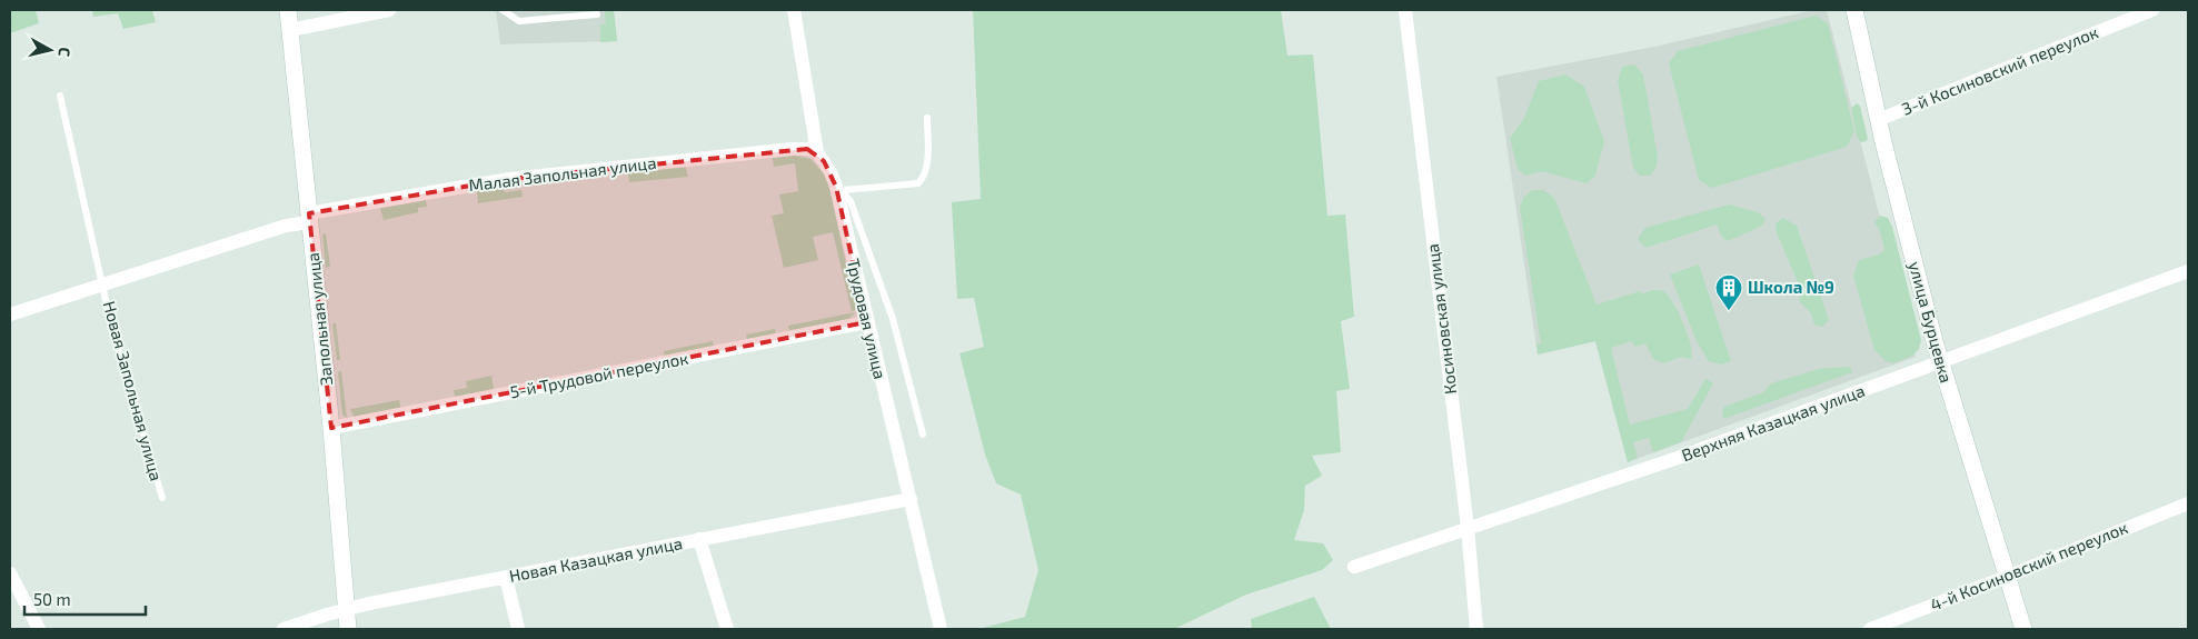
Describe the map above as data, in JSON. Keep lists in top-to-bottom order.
{
  "streets": {
    "street": [
      "3-й Косиновский переулок",
      "Малая Запольная улица",
      "Запольная улица",
      "Трудовая улица",
      "Косиновская улица",
      "улица Бурцевка",
      "5-й Трудовой переулок",
      "Новая Запольная улица",
      "Верхняя Казацкая улица",
      "Новая Казацкая улица",
      "4-й Косиновский переулок"
    ]
  },
  "crossings": [
    ["3-й Косиновский переулок", "улица Бурцевка"],
    ["Малая Запольная улица", "Запольная улица"],
    ["Малая Запольная улица", "Трудовая улица"],
    ["Малая Запольная улица", "Новая Запольная улица"],
    ["Запольная улица", "5-й Трудовой переулок"],
    ["Запольная улица", "Новая Запольная улица"],
    ["Запольная улица", "Новая Казацкая улица"],
    ["Трудовая улица", "5-й Трудовой переулок"],
    ["Трудовая улица", "Новая Казацкая улица"],
    ["Косиновская улица", "Верхняя Казацкая улица"],
    ["улица Бурцевка", "Верхняя Казацкая улица"],
    ["улица Бурцевка", "4-й Косиновский переулок"]
  ],
  "places": {
    "building": ["Школа №9"]
  },
  "scale_bar": "50 m",
  "north": "right"
}
